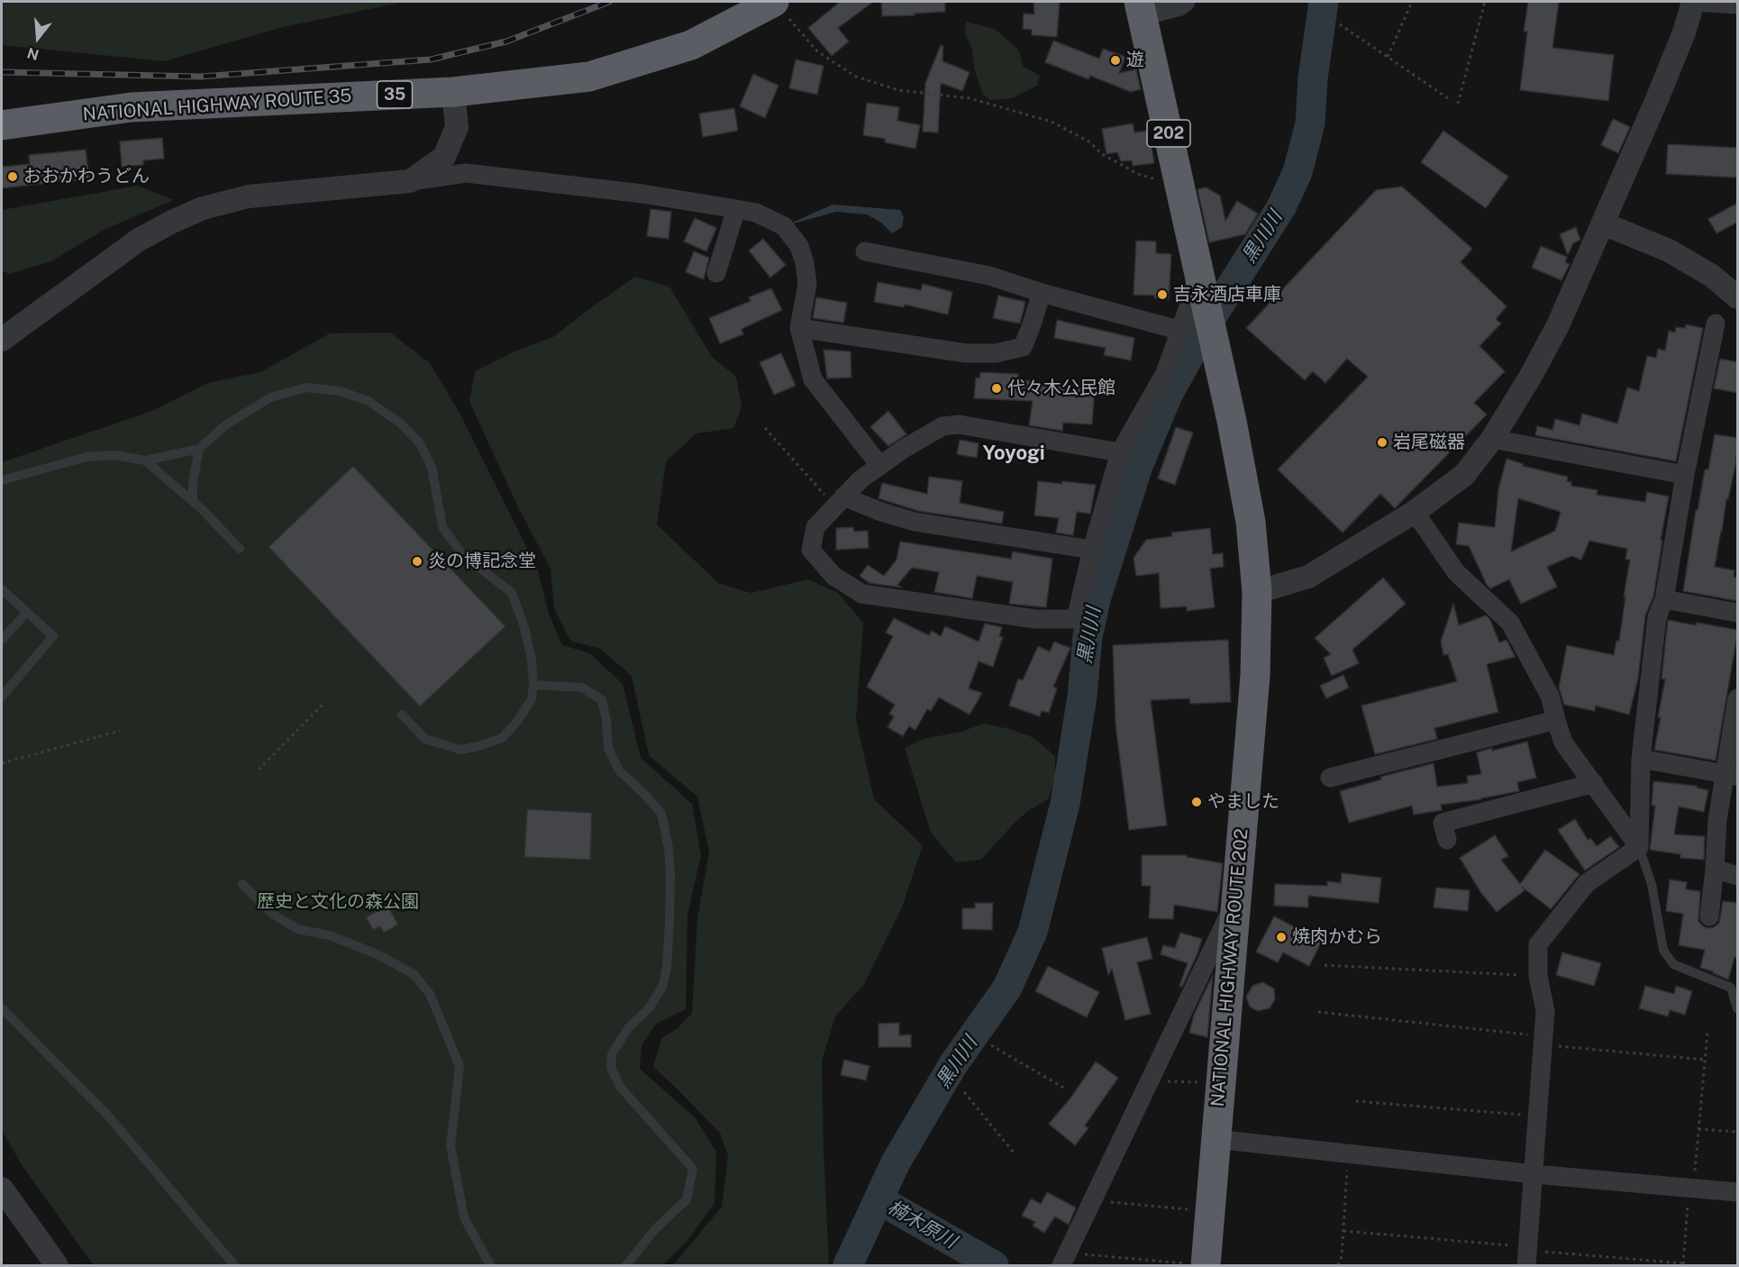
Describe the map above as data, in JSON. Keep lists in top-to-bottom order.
{
  "streets": {
    "highway": [
      "35",
      "NATIONAL HIGHWAY ROUTE 35",
      "202",
      "NATIONAL HIGHWAY ROUTE 202"
    ]
  },
  "districts": ["Yoyogi"],
  "water": ["黒川川", "楠木原川"],
  "parks": ["歴史と文化の森公園"],
  "places": [
    "遊",
    "おおかわうどん",
    "吉永酒店車庫",
    "代々木公民館",
    "岩尾磁器",
    "炎の博記念堂",
    "やました",
    "焼肉かむら"
  ],
  "north": "bottom"
}
